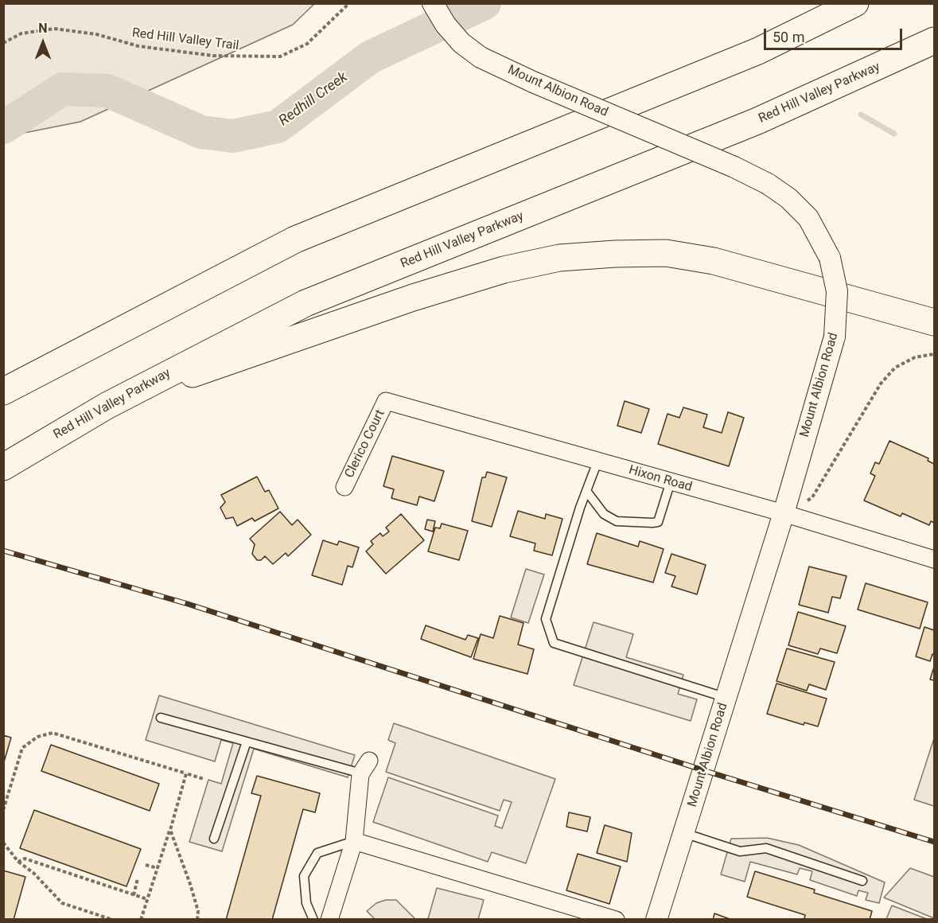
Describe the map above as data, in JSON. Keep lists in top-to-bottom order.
{
  "streets": {
    "highway": ["Red Hill Valley Parkway"],
    "street": ["Mount Albion Road", "Clerico Court", "Hixon Road"],
    "path": ["Red Hill Valley Trail"]
  },
  "crossings": [
    ["Mount Albion Road", "Hixon Road"],
    ["Clerico Court", "Hixon Road"]
  ],
  "water": ["Redhill Creek"],
  "scale_bar": "50 m",
  "north": "top"
}
